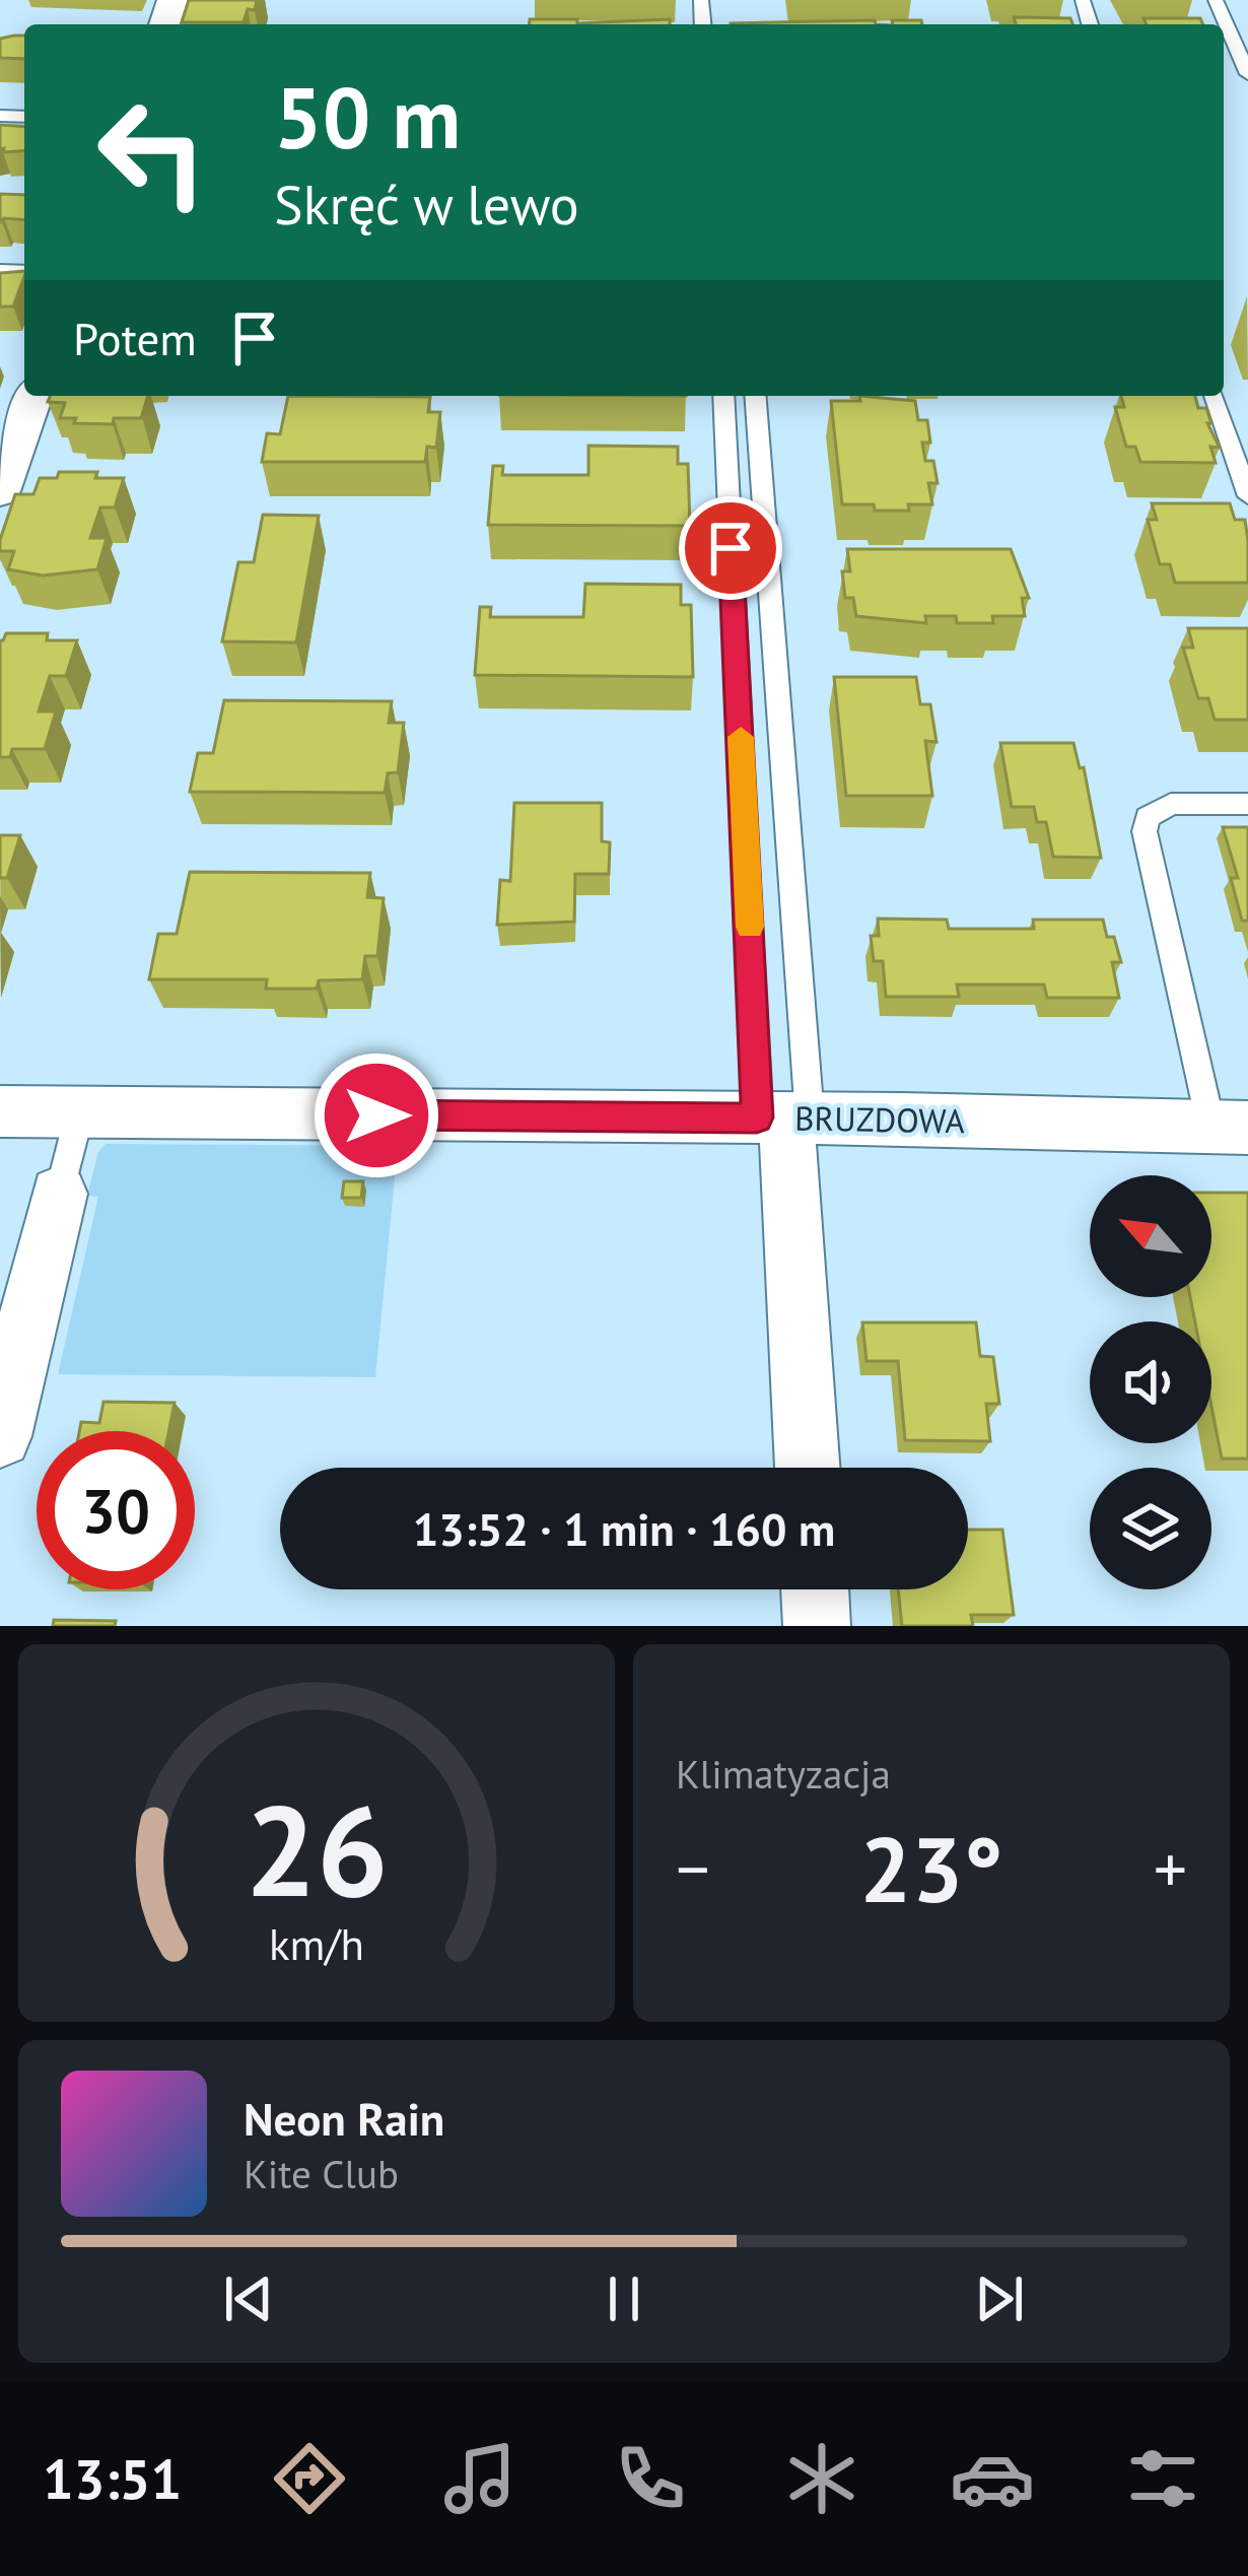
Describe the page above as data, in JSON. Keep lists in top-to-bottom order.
{
  "streets": {
    "street": ["BRUZDOWA"]
  },
  "north": "top left",
  "page": {
    "turn": ["50 m", "Skręć w lewo"],
    "then": "Potem",
    "limit": "30",
    "trip": "13:52 · 1 min · 160 m",
    "tile": "Klimatyzacja",
    "heat": ["−", "23°", "+"],
    "song": ["Neon Rain", "Kite Club"],
    "tabs": "13:51",
    "gauge": ["26", "km/h"]
  }
}
